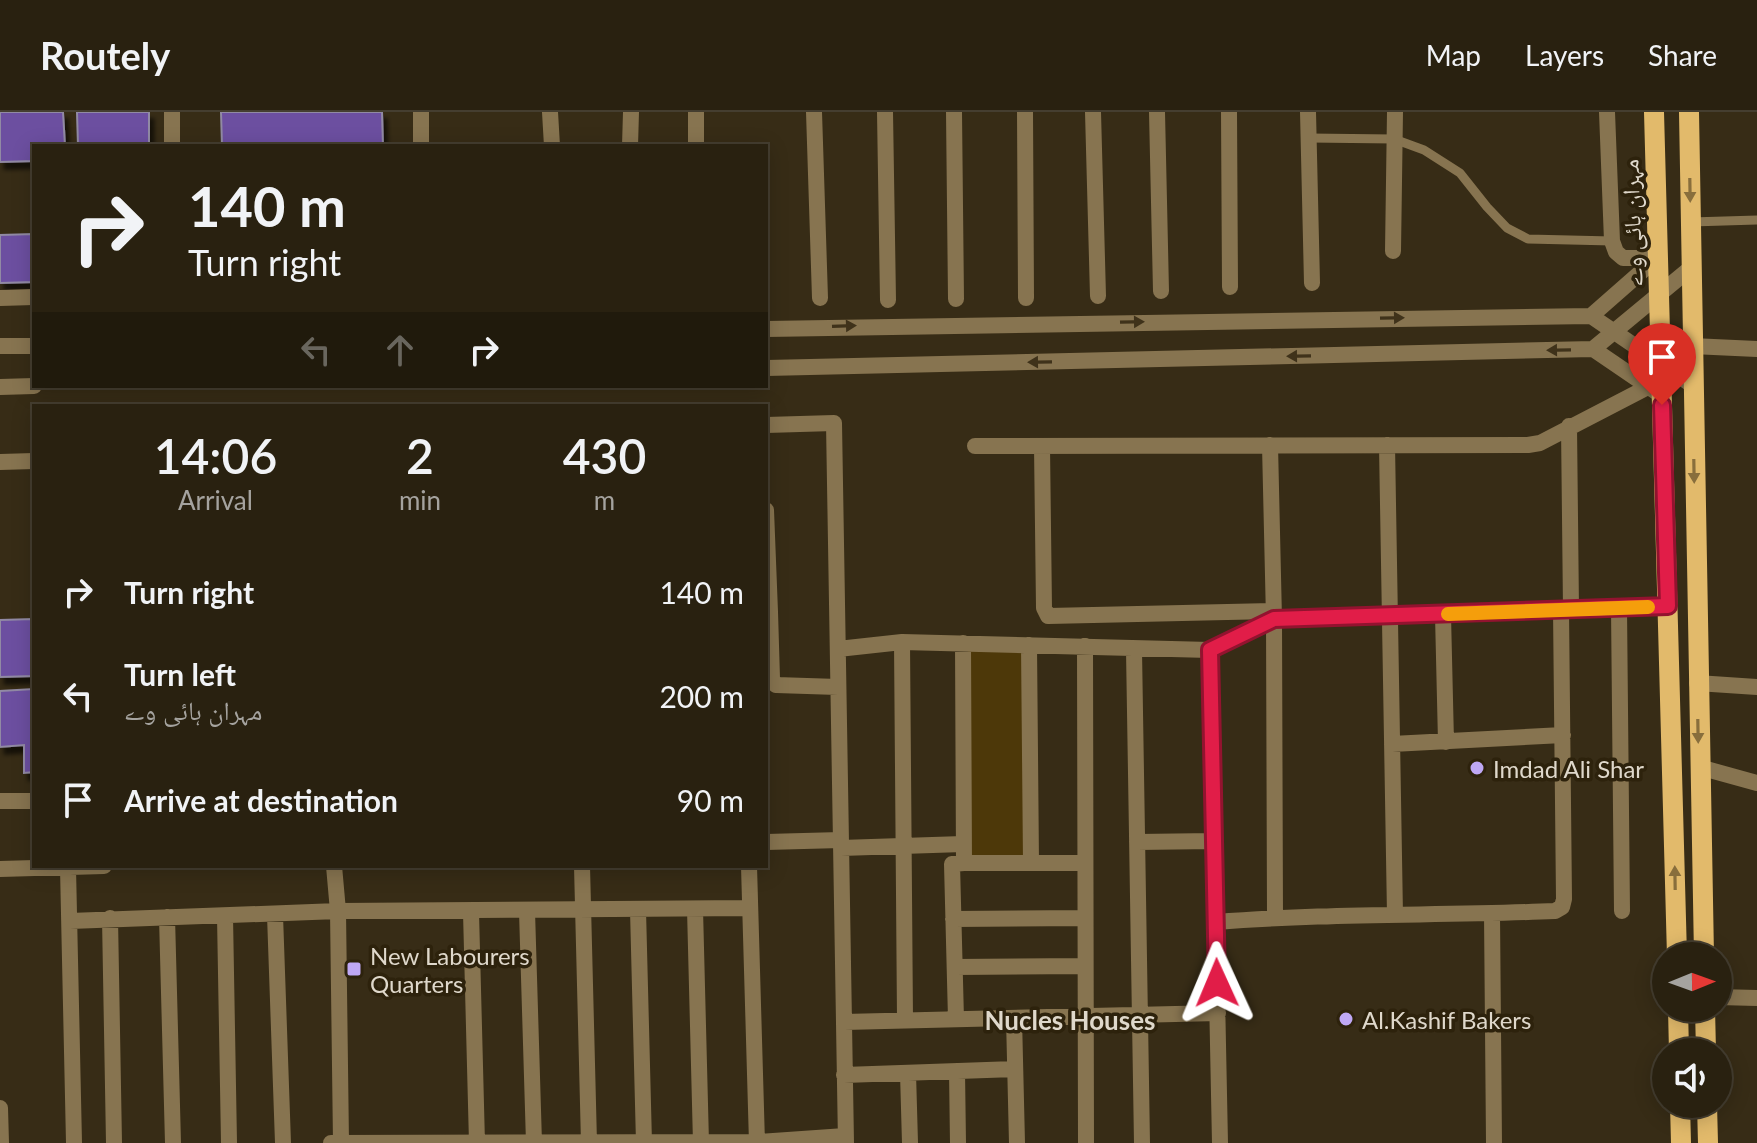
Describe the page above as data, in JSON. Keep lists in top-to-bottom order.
{
  "streets": {
    "main road": ["مہران ہائی وے"]
  },
  "districts": ["Nucles Houses"],
  "places": {
    "other": ["Imdad Ali Shar", "Al.Kashif Bakers"],
    "transit": ["New Labourers Quarters"]
  },
  "north": "right",
  "page": {
    "header": "Routely",
    "nav": ["Map", "Layers", "Share"],
    "turn": ["140 m", "Turn right"],
    "eta": [
      "14:06",
      "Arrival",
      "2",
      "min",
      "430",
      "m"
    ],
    "list": [
      {
        "name": "Turn right",
        "value": "140 m"
      },
      {
        "name": "Turn left",
        "note": "مہران ہائی وے",
        "value": "200 m"
      },
      {
        "name": "Arrive at destination",
        "value": "90 m"
      }
    ]
  }
}
